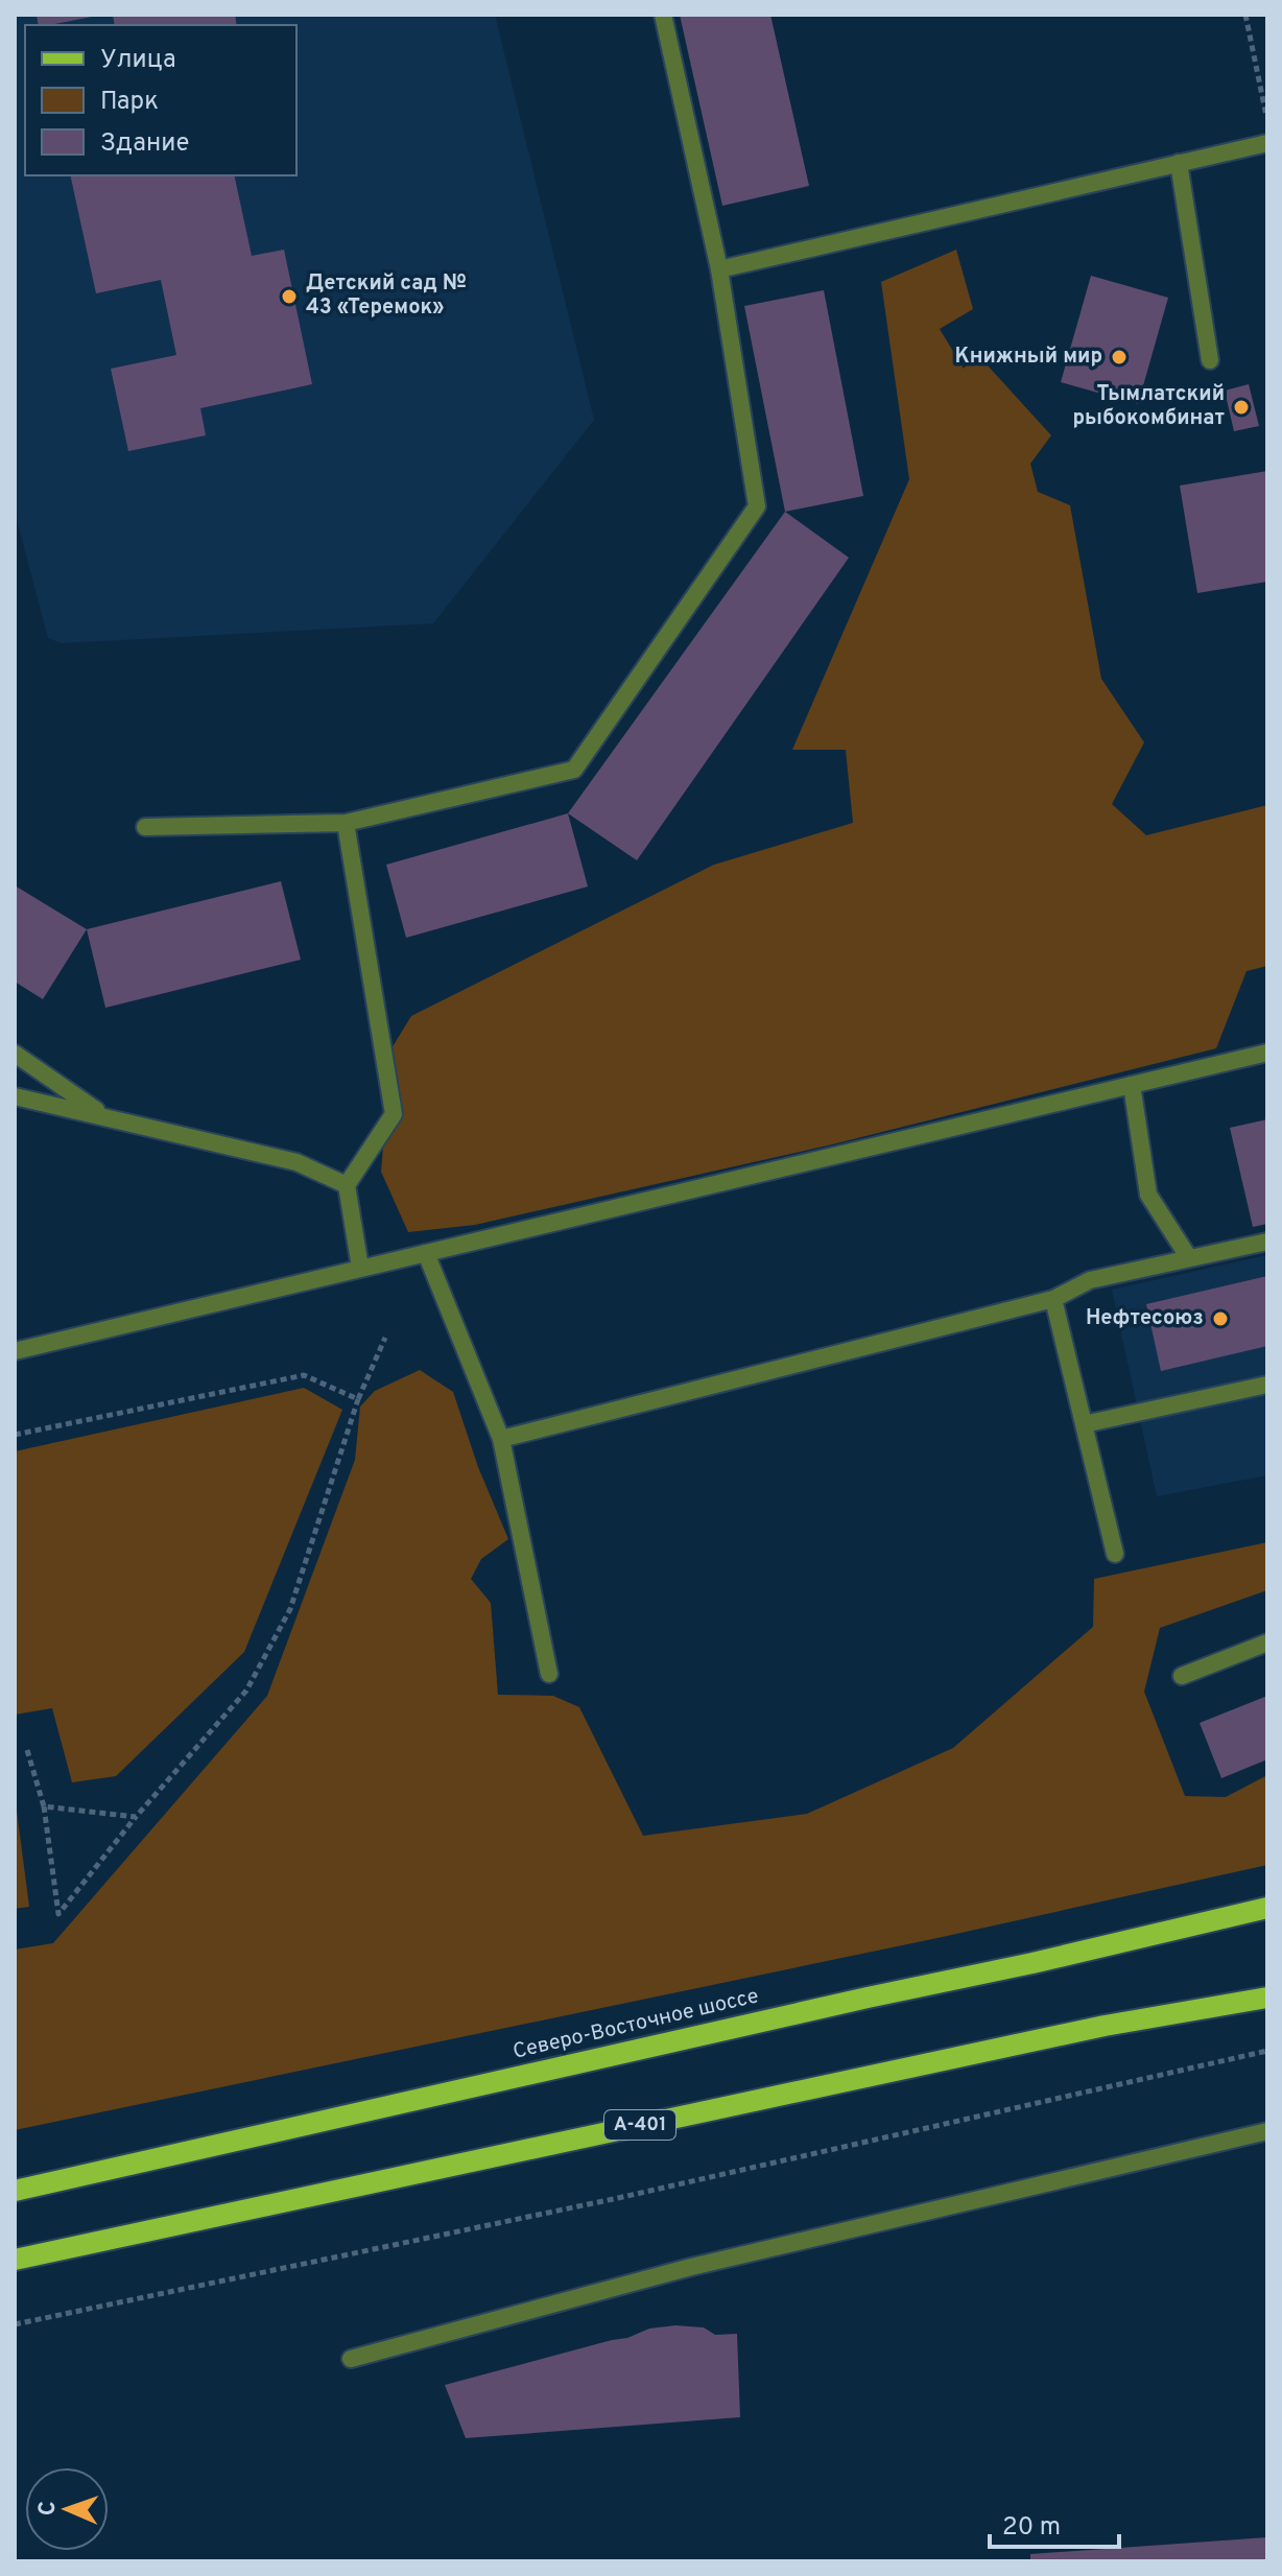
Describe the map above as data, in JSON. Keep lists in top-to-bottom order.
{
  "streets": {
    "main road": ["Северо-Восточное шоссе", "А-401"]
  },
  "places": [
    "Детский сад № 43 «Теремок»",
    "Книжный мир",
    "Тымлатский рыбокомбинат",
    "Нефтесоюз"
  ],
  "legend": ["Улица", "Парк", "Здание"],
  "scale_bar": "20 m",
  "north": "left"
}
